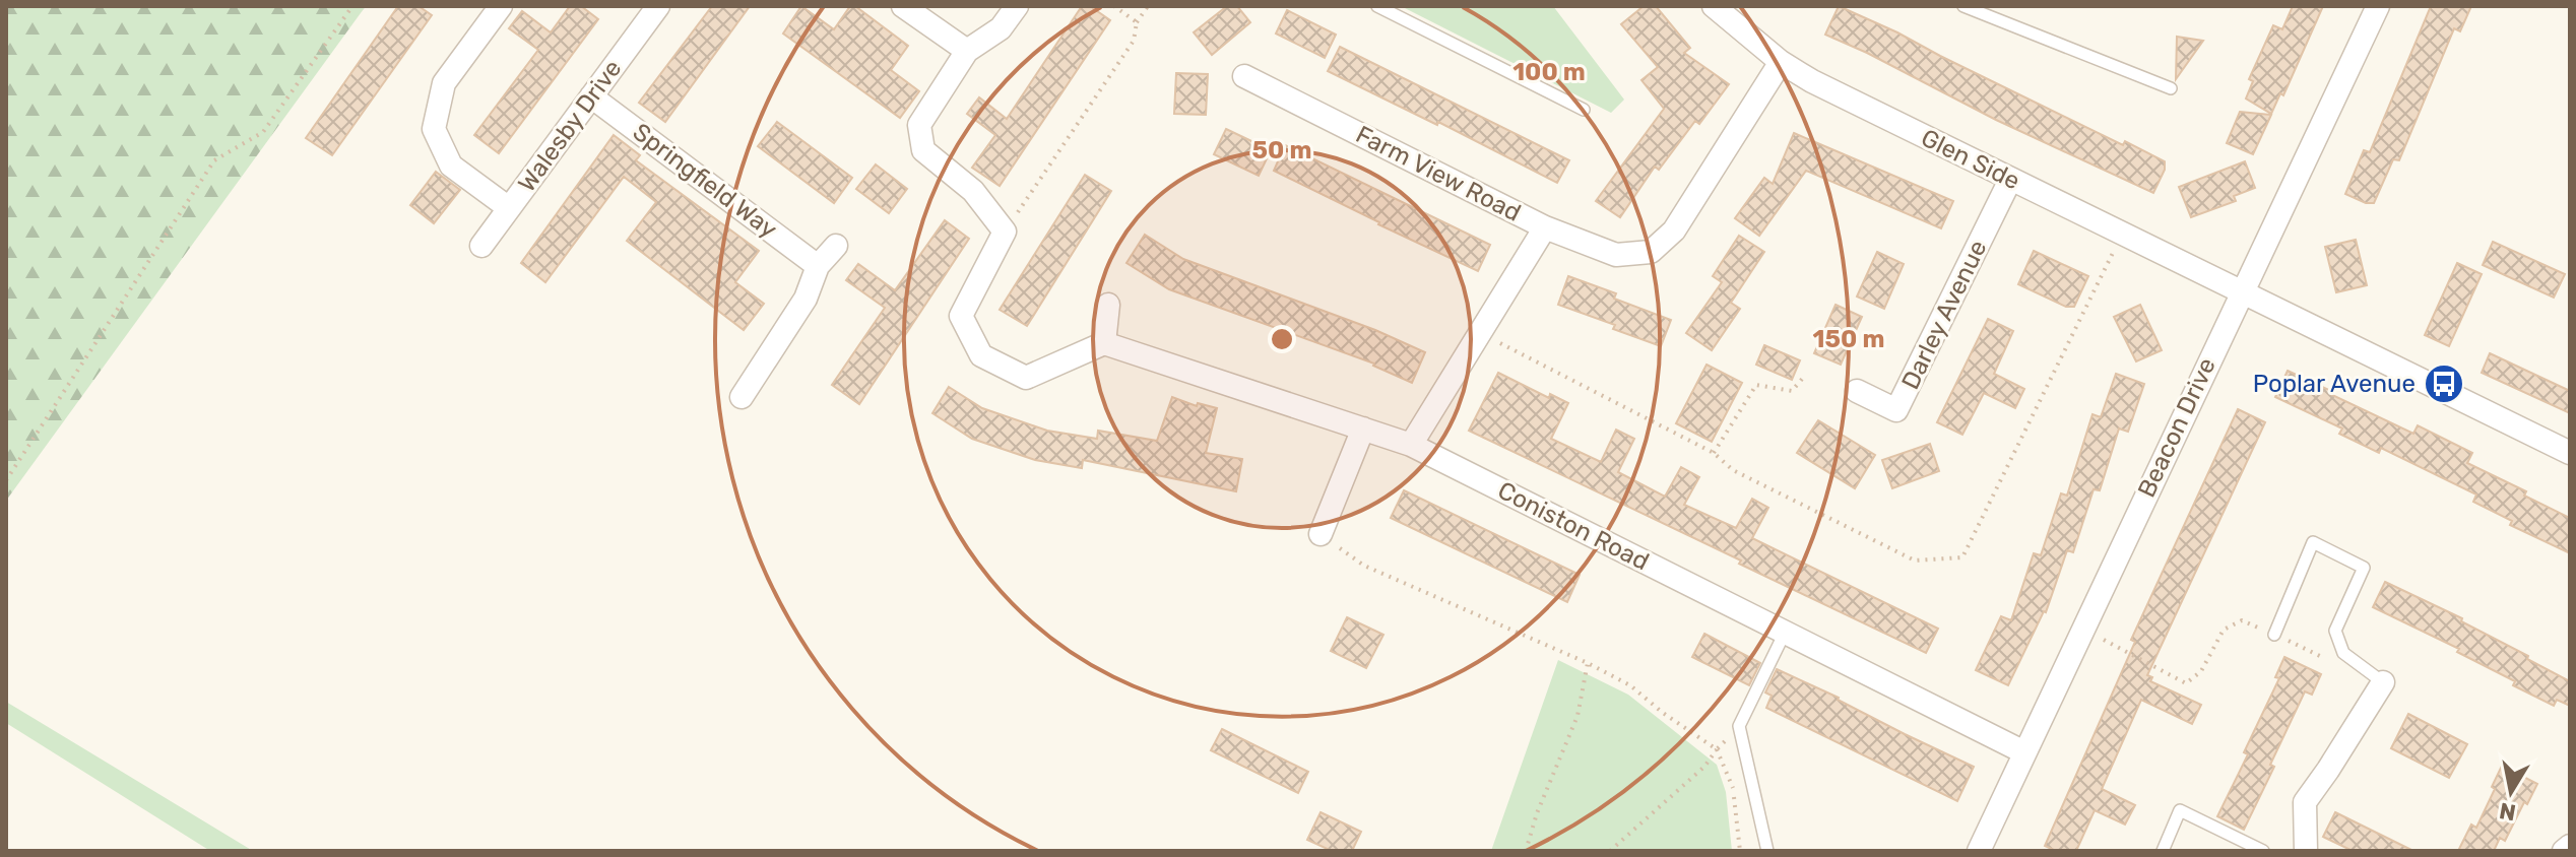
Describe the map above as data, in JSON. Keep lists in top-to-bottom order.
{
  "streets": {
    "street": [
      "Walesby Drive",
      "Glen Side",
      "Farm View Road",
      "Springfield Way",
      "Darley Avenue",
      "Beacon Drive",
      "Coniston Road"
    ]
  },
  "crossings": [
    ["Walesby Drive", "Springfield Way"],
    ["Glen Side", "Farm View Road"],
    ["Glen Side", "Darley Avenue"],
    ["Glen Side", "Beacon Drive"],
    ["Farm View Road", "Coniston Road"],
    ["Beacon Drive", "Coniston Road"]
  ],
  "places": {
    "bus stop": ["Poplar Avenue"]
  },
  "north": "bottom",
  "rings": ["100 m", "50 m", "150 m"]
}
